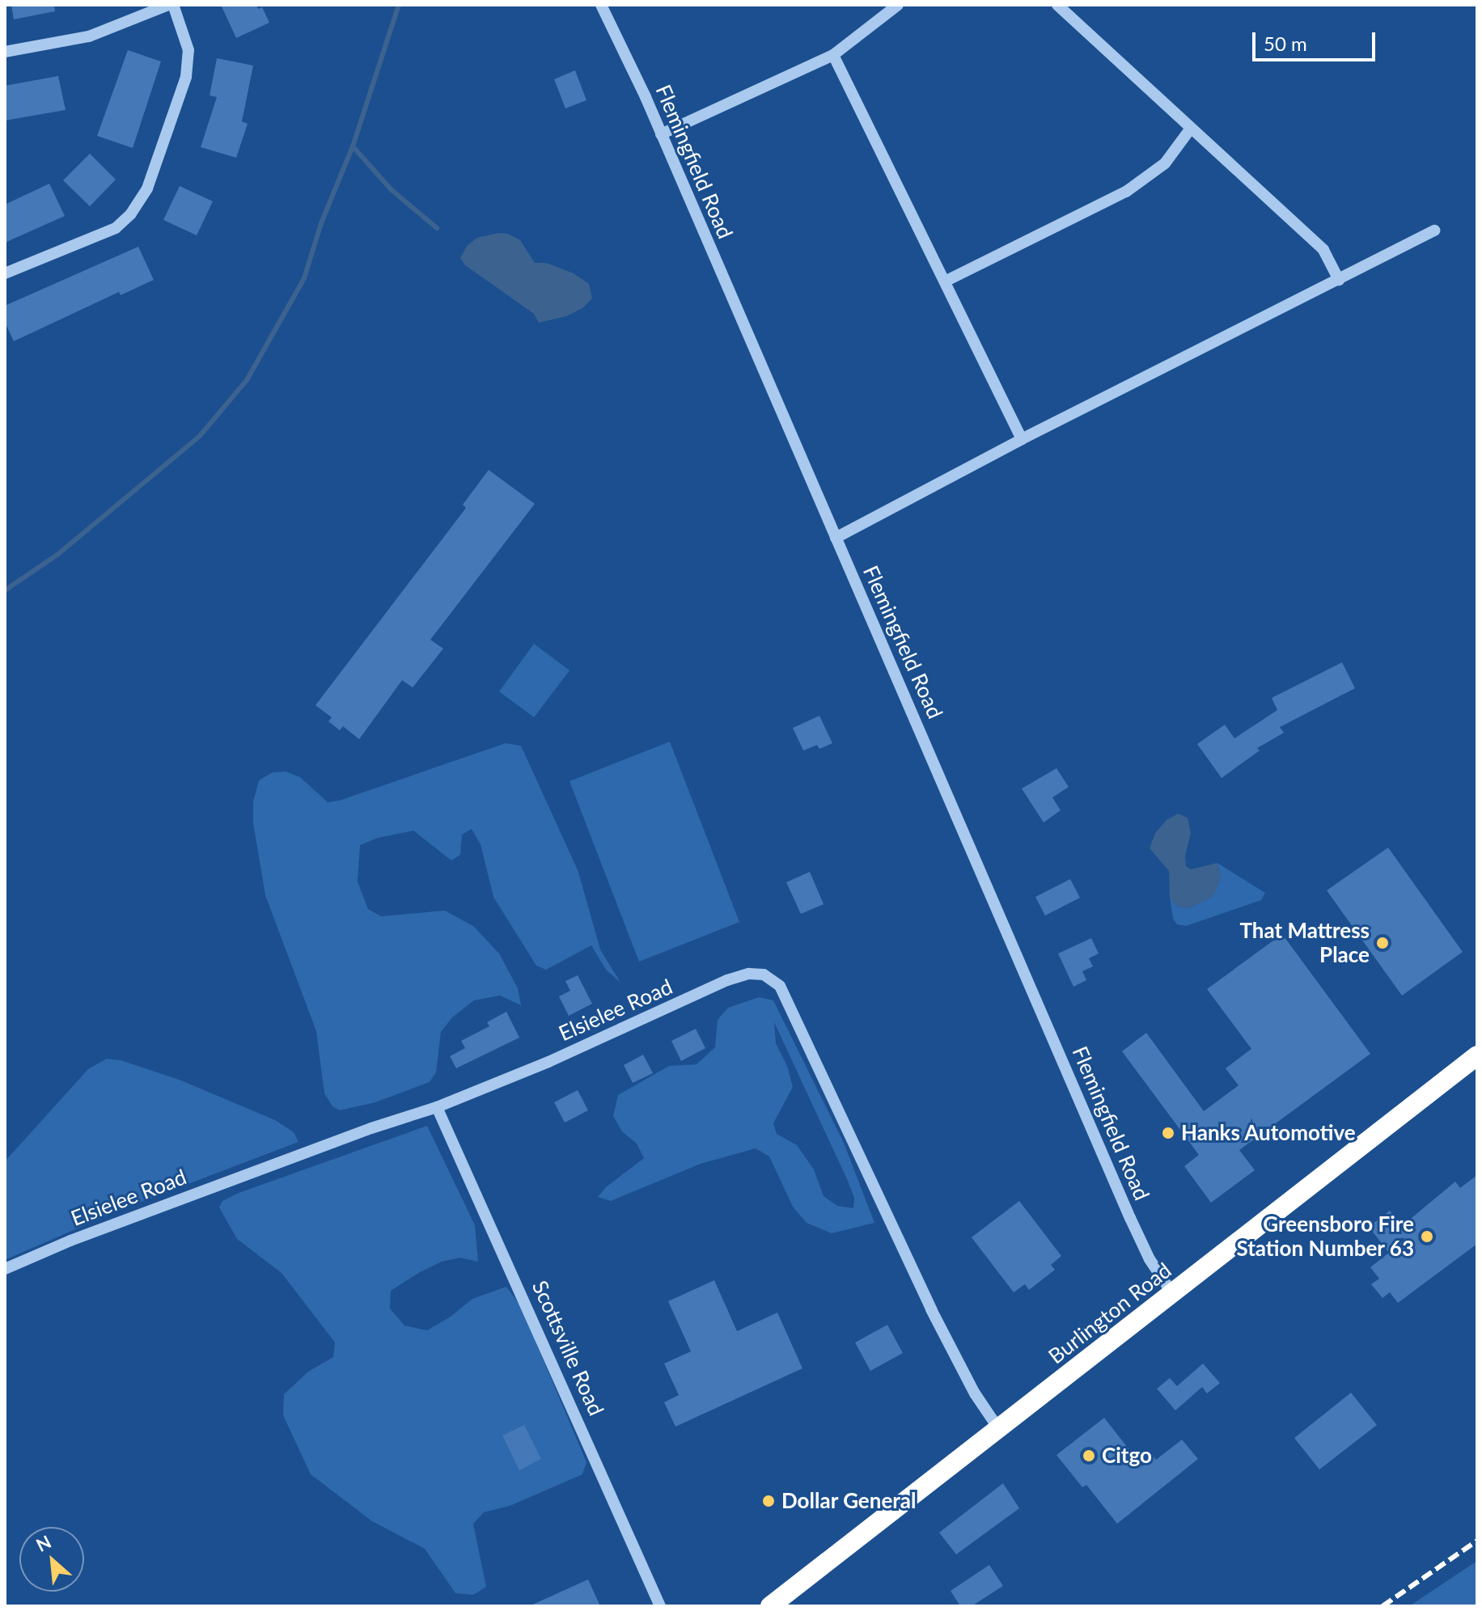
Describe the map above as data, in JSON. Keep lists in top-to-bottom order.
{
  "streets": {
    "highway": ["Burlington Road"],
    "street": ["Flemingfield Road", "Elsielee Road", "Scottsville Road"]
  },
  "crossings": [
    ["Flemingfield Road", "Burlington Road"],
    ["Elsielee Road", "Burlington Road"],
    ["Elsielee Road", "Scottsville Road"]
  ],
  "places": [
    "That Mattress Place",
    "Hanks Automotive",
    "Greensboro Fire Station Number 63",
    "Citgo",
    "Dollar General"
  ],
  "scale_bar": "50 m",
  "north": "top left"
}
